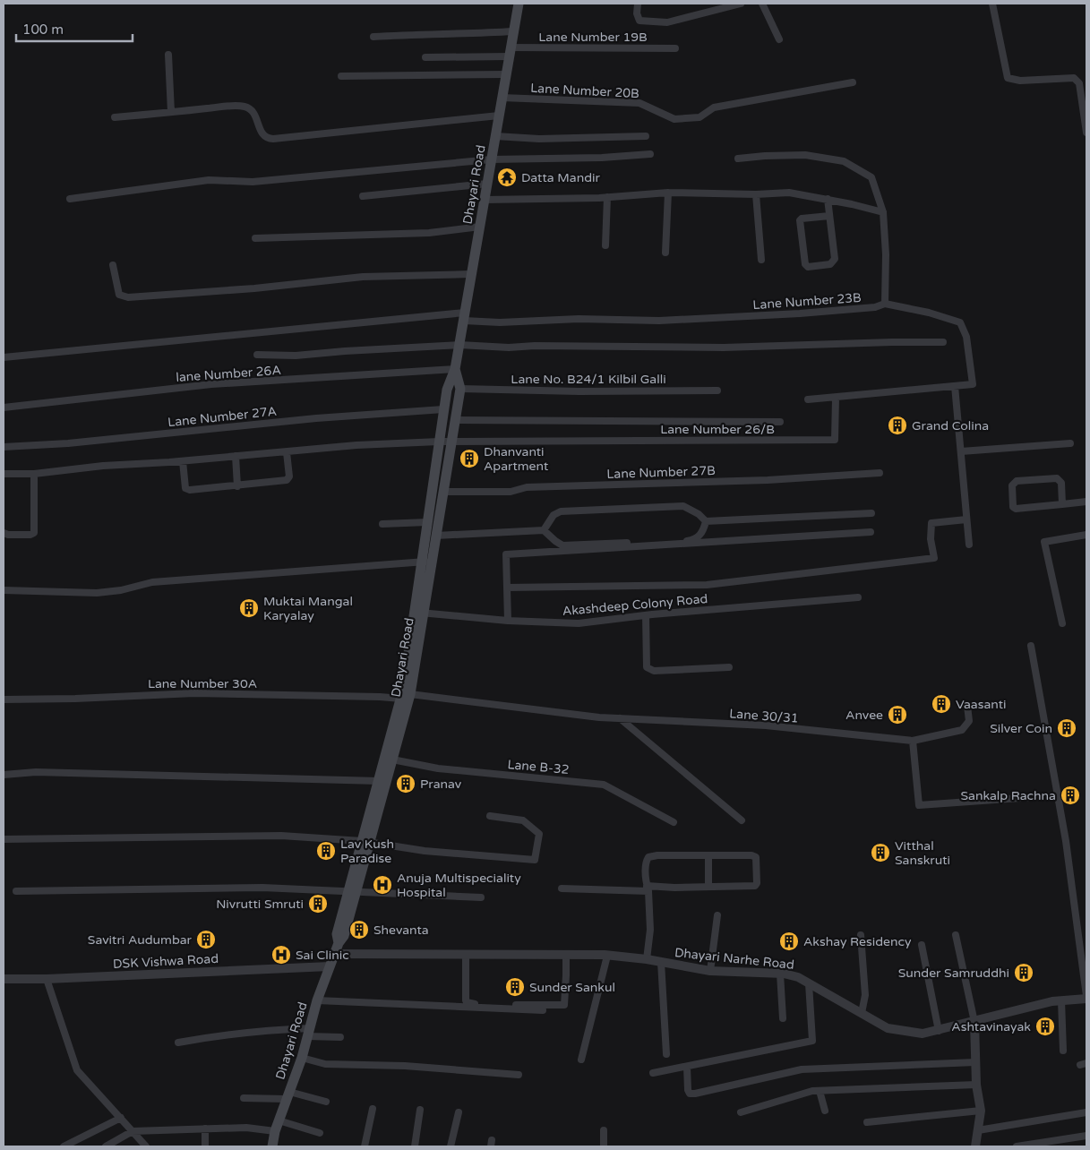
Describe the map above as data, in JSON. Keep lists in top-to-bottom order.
{
  "streets": {
    "main road": ["Dhayari Road"],
    "street": [
      "Lane Number 19B",
      "Lane Number 20B",
      "Lane Number 23B",
      "lane Number 26A",
      "Lane No. B24/1 Kilbil Galli",
      "Lane Number 27A",
      "Lane Number 26/B",
      "Lane Number 27B",
      "Akashdeep Colony Road",
      "Lane Number 30A",
      "Lane 30/31",
      "Lane B-32",
      "Dhayari Narhe Road",
      "DSK Vishwa Road"
    ]
  },
  "crossings": [
    ["Lane Number 19B", "Dhayari Road"],
    ["Lane Number 20B", "Dhayari Road"],
    ["Dhayari Road", "Lane Number 23B"],
    ["Dhayari Road", "lane Number 26A"],
    ["Dhayari Road", "Lane No. B24/1 Kilbil Galli"],
    ["Dhayari Road", "Lane Number 27A"],
    ["Dhayari Road", "Lane Number 26/B"],
    ["Dhayari Road", "Lane Number 27B"],
    ["Dhayari Road", "Akashdeep Colony Road"],
    ["Dhayari Road", "Lane Number 30A"],
    ["Dhayari Road", "Lane 30/31"],
    ["Dhayari Road", "Lane B-32"],
    ["Dhayari Road", "Dhayari Narhe Road"],
    ["Dhayari Road", "DSK Vishwa Road"],
    ["Lane Number 30A", "Lane 30/31"]
  ],
  "places": {
    "temple": ["Datta Mandir"],
    "building": [
      "Grand Colina",
      "Dhanvanti Apartment",
      "Muktai Mangal Karyalay",
      "Vaasanti",
      "Anvee",
      "Silver Coin",
      "Pranav",
      "Sankalp Rachna",
      "Lav Kush Paradise",
      "Vitthal Sanskruti",
      "Nivrutti Smruti",
      "Shevanta",
      "Savitri Audumbar",
      "Akshay Residency",
      "Sunder Samruddhi",
      "Sunder Sankul",
      "Ashtavinayak"
    ],
    "hospital": ["Anuja Multispeciality Hospital", "Sai Clinic"]
  },
  "scale_bar": "100 m"
}
